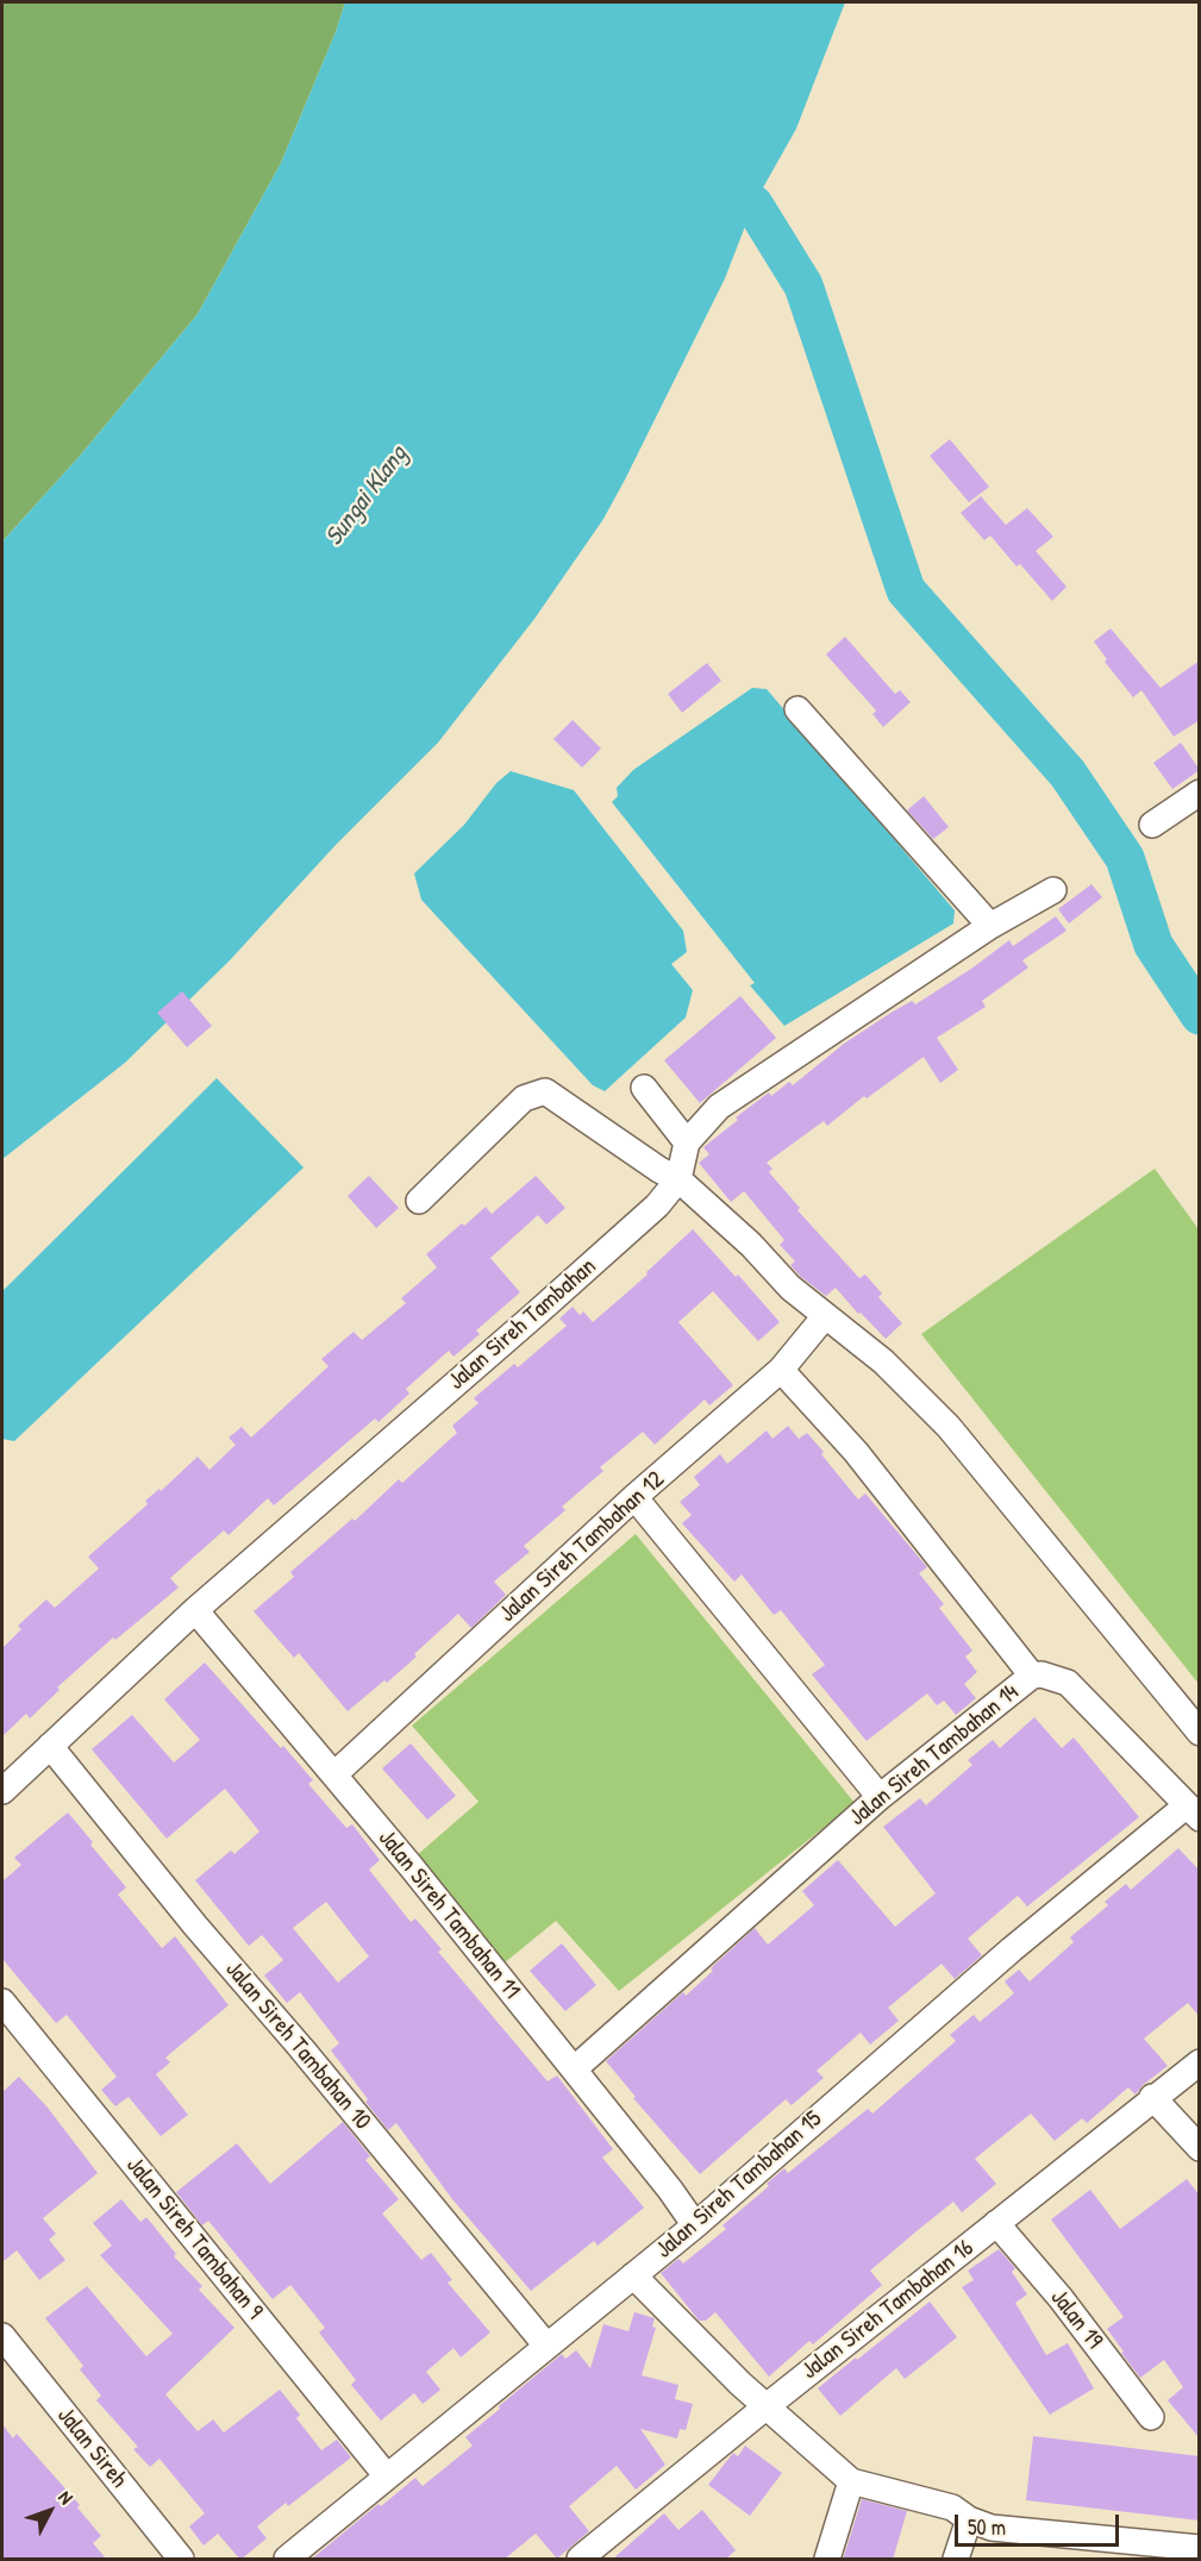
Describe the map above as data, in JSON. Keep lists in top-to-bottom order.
{
  "streets": {
    "street": [
      "Jalan Sireh Tambahan",
      "Jalan Sireh Tambahan 12",
      "Jalan Sireh Tambahan 14",
      "Jalan Sireh Tambahan 11",
      "Jalan Sireh Tambahan 10",
      "Jalan Sireh Tambahan 15",
      "Jalan Sireh Tambahan 9",
      "Jalan Sireh Tambahan 16",
      "Jalan 19",
      "Jalan Sireh"
    ]
  },
  "crossings": [
    ["Jalan Sireh Tambahan", "Jalan Sireh Tambahan 11"],
    ["Jalan Sireh Tambahan", "Jalan Sireh Tambahan 10"],
    ["Jalan Sireh Tambahan 12", "Jalan Sireh Tambahan 14"],
    ["Jalan Sireh Tambahan 12", "Jalan Sireh Tambahan 11"],
    ["Jalan Sireh Tambahan 14", "Jalan Sireh Tambahan 11"],
    ["Jalan Sireh Tambahan 11", "Jalan Sireh Tambahan 15"],
    ["Jalan Sireh Tambahan 10", "Jalan Sireh Tambahan 15"],
    ["Jalan Sireh Tambahan 15", "Jalan Sireh Tambahan 9"],
    ["Jalan Sireh Tambahan 16", "Jalan 19"]
  ],
  "water": ["Sungai Klang"],
  "scale_bar": "50 m",
  "north": "top right"
}
